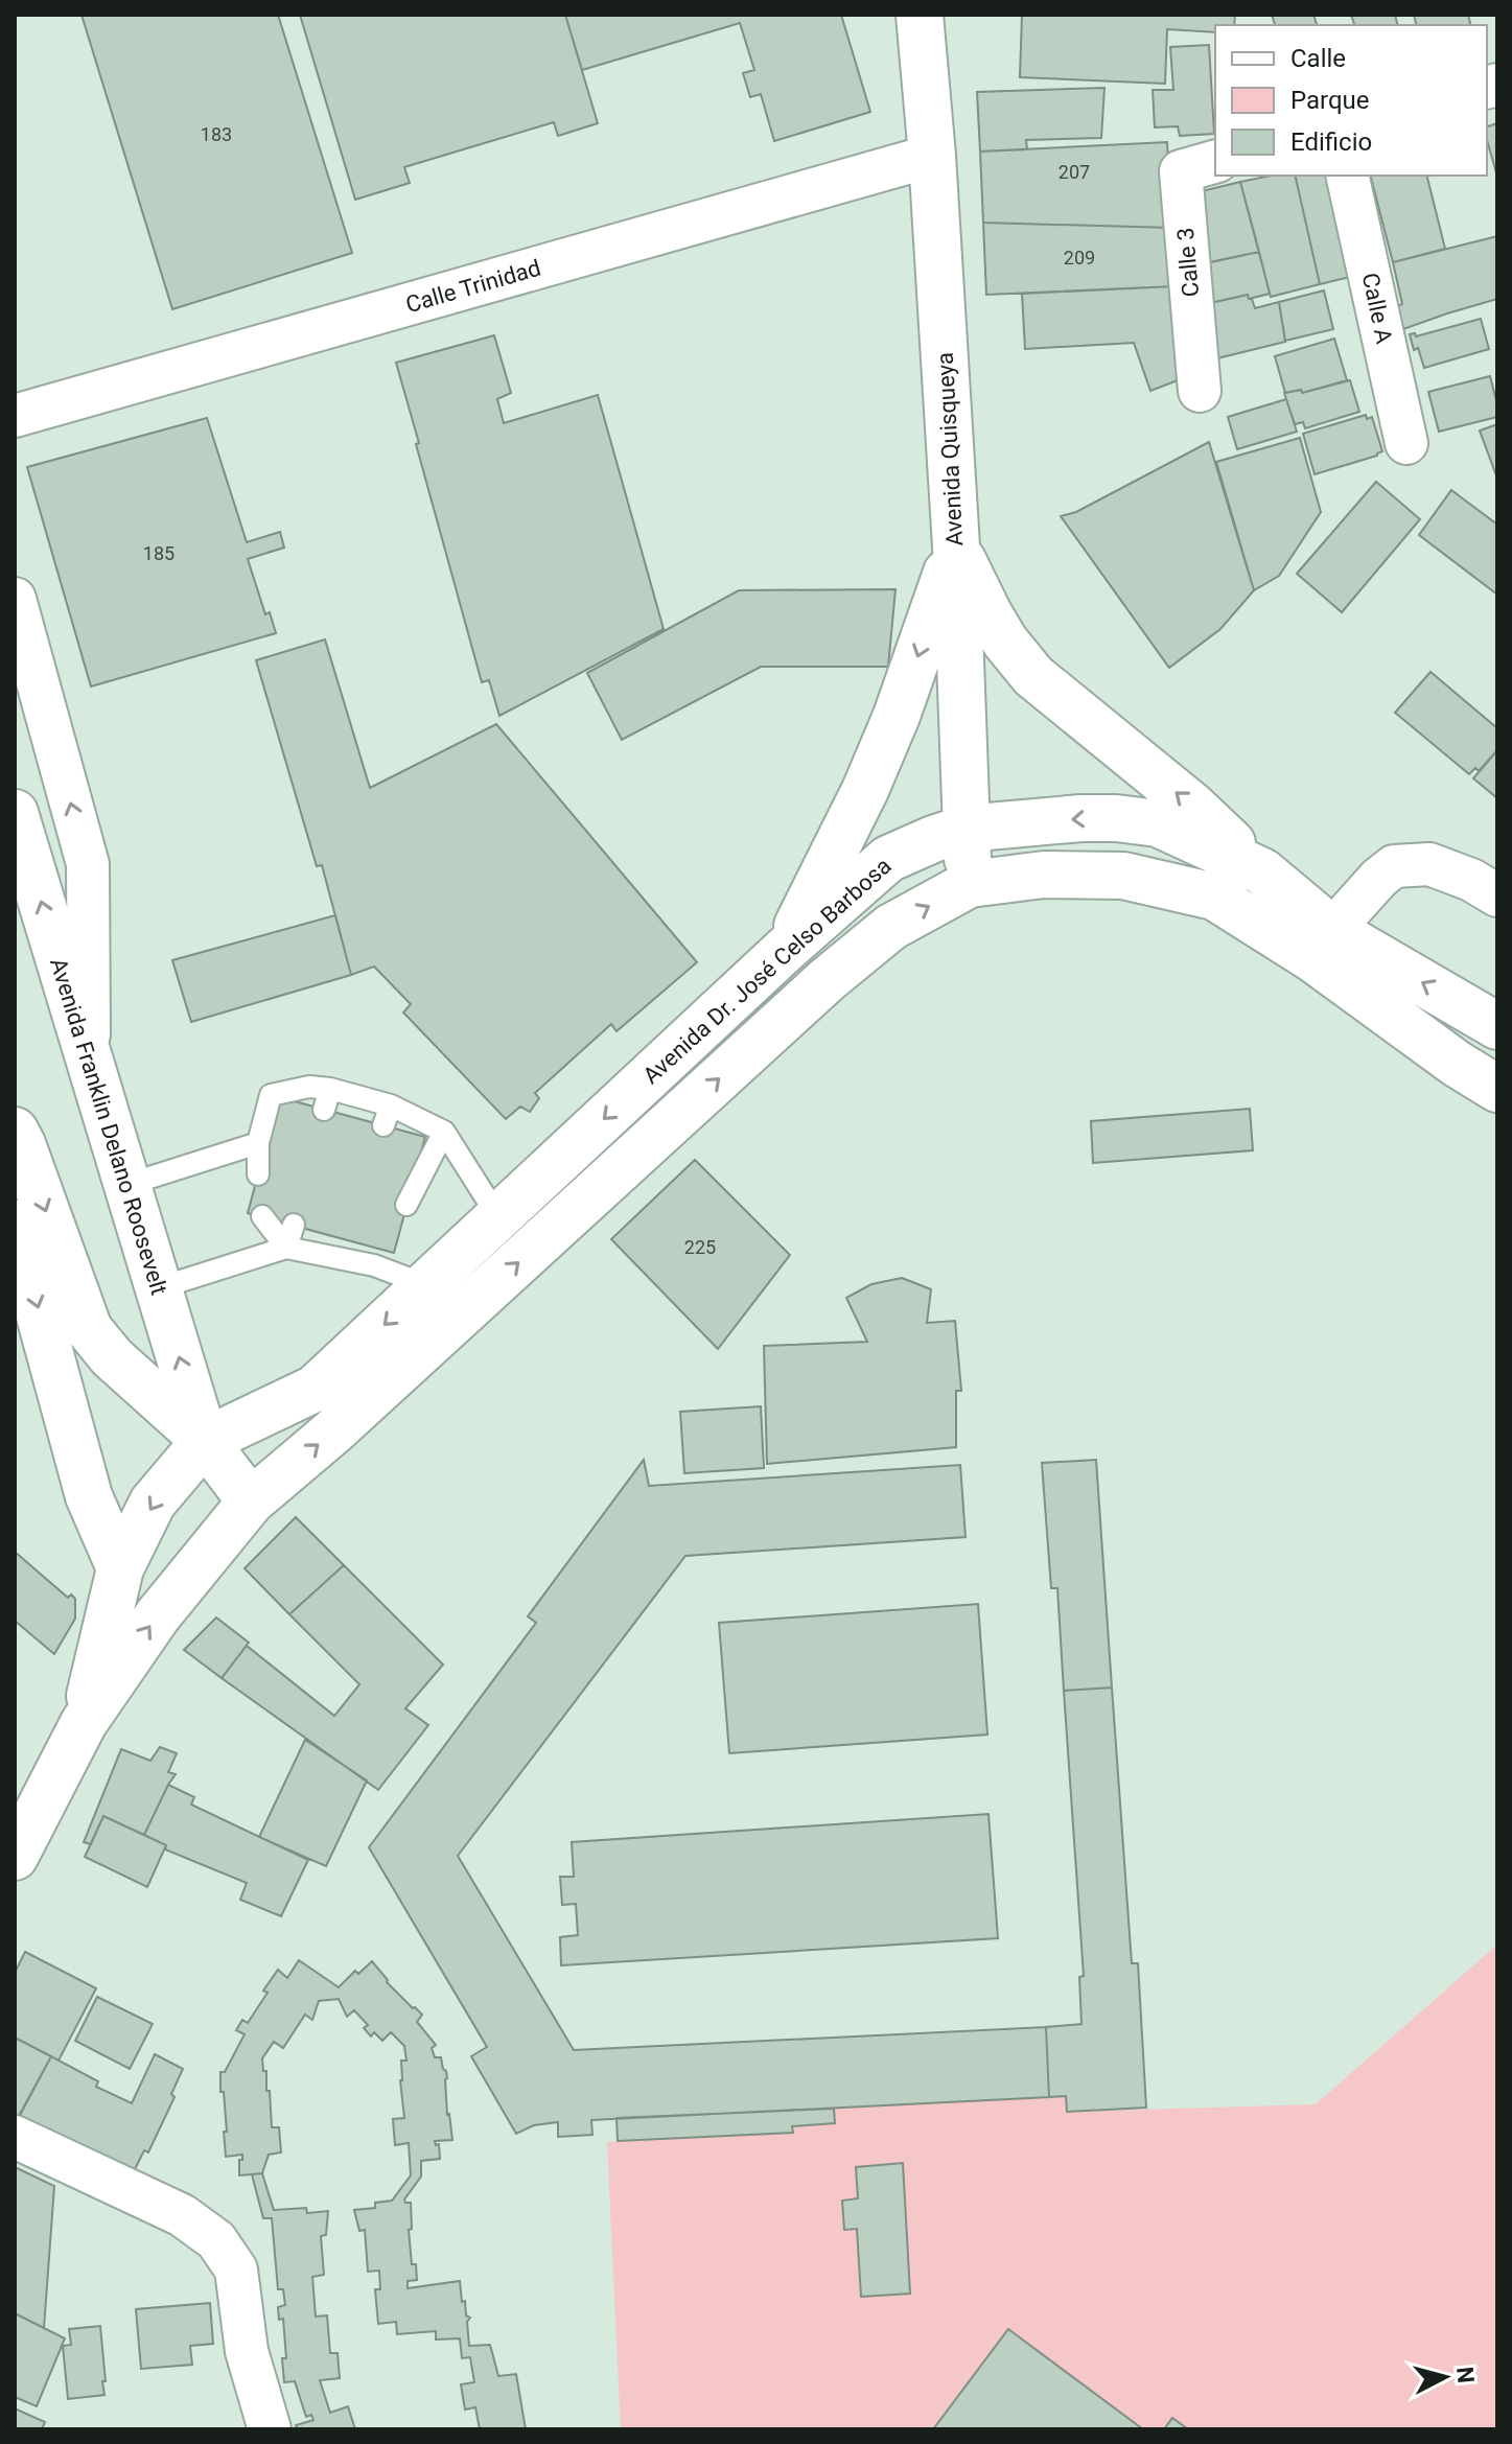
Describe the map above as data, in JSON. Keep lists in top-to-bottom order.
{
  "streets": {
    "street": [
      "Calle 3",
      "Calle Trinidad",
      "Calle A",
      "Avenida Quisqueya",
      "Avenida Dr. José Celso Barbosa",
      "Avenida Franklin Delano Roosevelt"
    ]
  },
  "crossings": [
    ["Calle Trinidad", "Avenida Quisqueya"],
    ["Avenida Quisqueya", "Avenida Dr. José Celso Barbosa"],
    ["Avenida Dr. José Celso Barbosa", "Avenida Franklin Delano Roosevelt"]
  ],
  "house_numbers": [
    "183",
    "207",
    "209",
    "185",
    "225"
  ],
  "legend": ["Calle", "Parque", "Edificio"],
  "north": "right"
}
